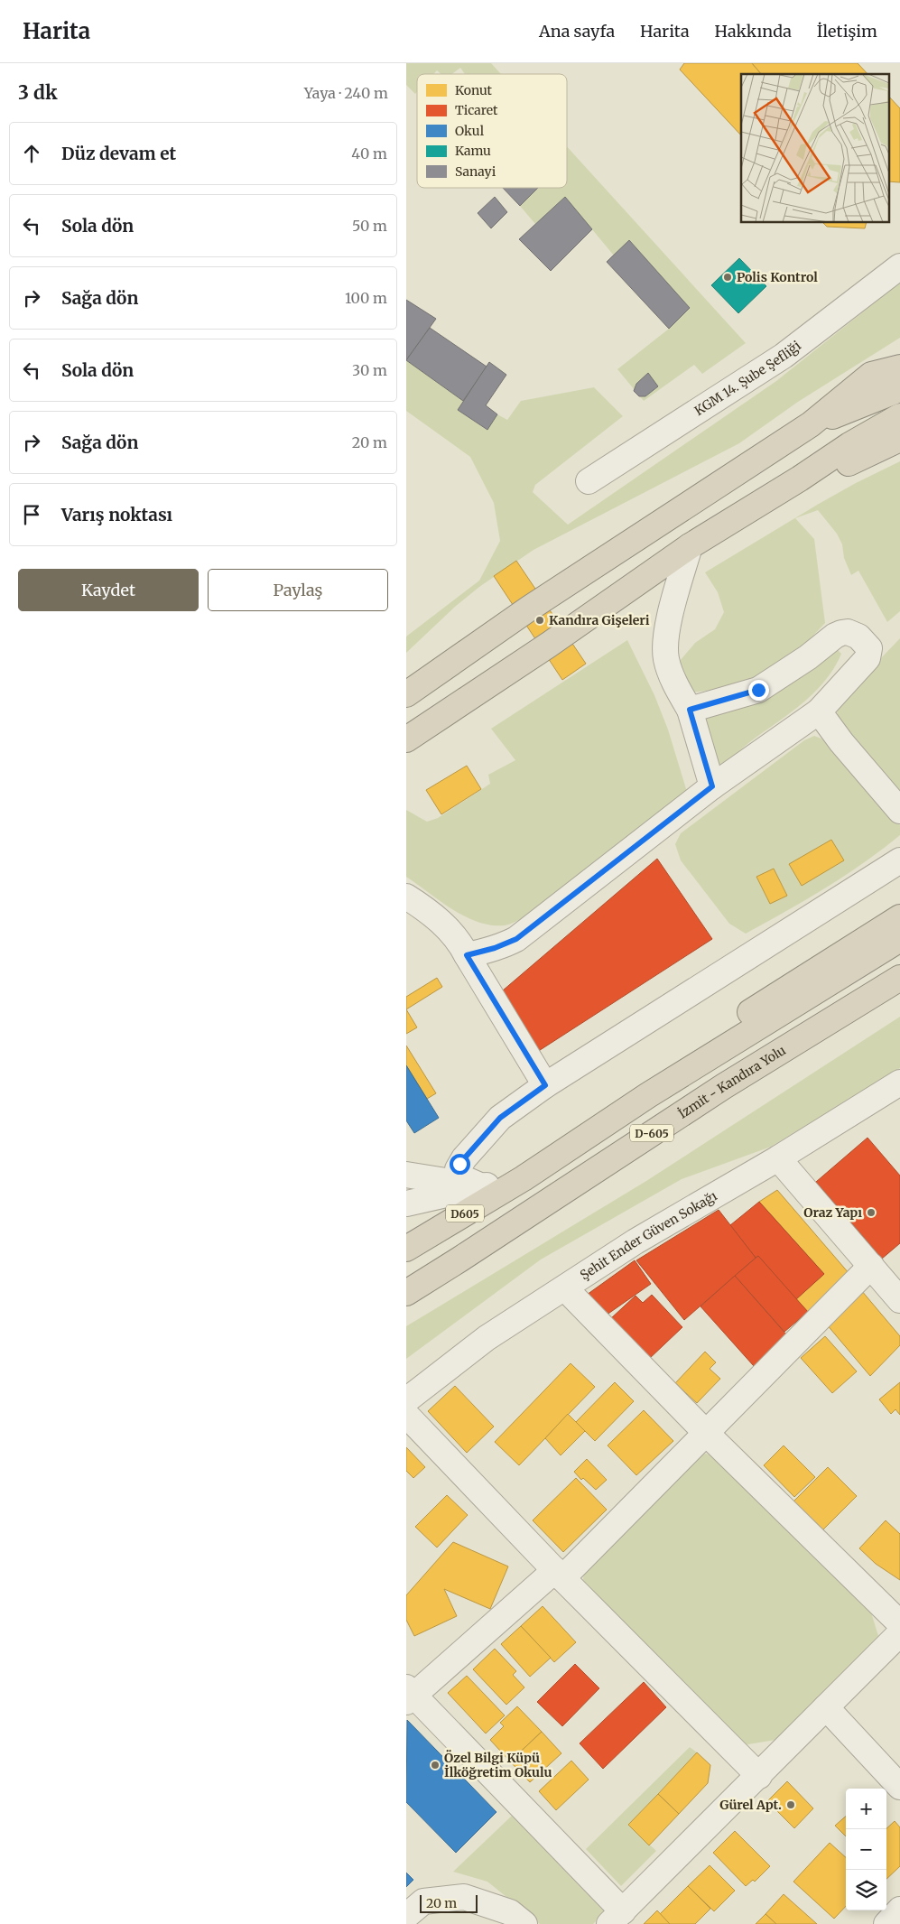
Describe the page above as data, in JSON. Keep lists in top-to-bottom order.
{
  "streets": {
    "highway": ["İzmit - Kandıra Yolu", "D-605", "D605"],
    "street": ["KGM 14. Şube Şefliği", "Şehit Ender Güven Sokağı"]
  },
  "crossings": [
    ["D-605", "D605"]
  ],
  "places": [
    "Polis Kontrol",
    "Kandıra Gişeleri",
    "Oraz Yapı",
    "Özel Bilgi Küpü İlköğretim Okulu",
    "Gürel Apt."
  ],
  "legend": [
    "Konut",
    "Ticaret",
    "Okul",
    "Kamu",
    "Sanayi"
  ],
  "scale_bar": "20 m",
  "page": {
    "header": "Harita",
    "nav": [
      "Ana sayfa",
      "Harita",
      "Hakkında",
      "İletişim"
    ],
    "heading": ["3 dk", "Yaya · 240 m"],
    "list": [
      ["Düz devam et", "40 m"],
      ["Sola dön", "50 m"],
      ["Sağa dön", "100 m"],
      ["Sola dön", "30 m"],
      ["Sağa dön", "20 m"],
      "Varış noktası"
    ],
    "buttons": ["Kaydet", "Paylaş"],
    "map_buttons": ["+", "−"],
    "scale": "20 m"
  }
}
